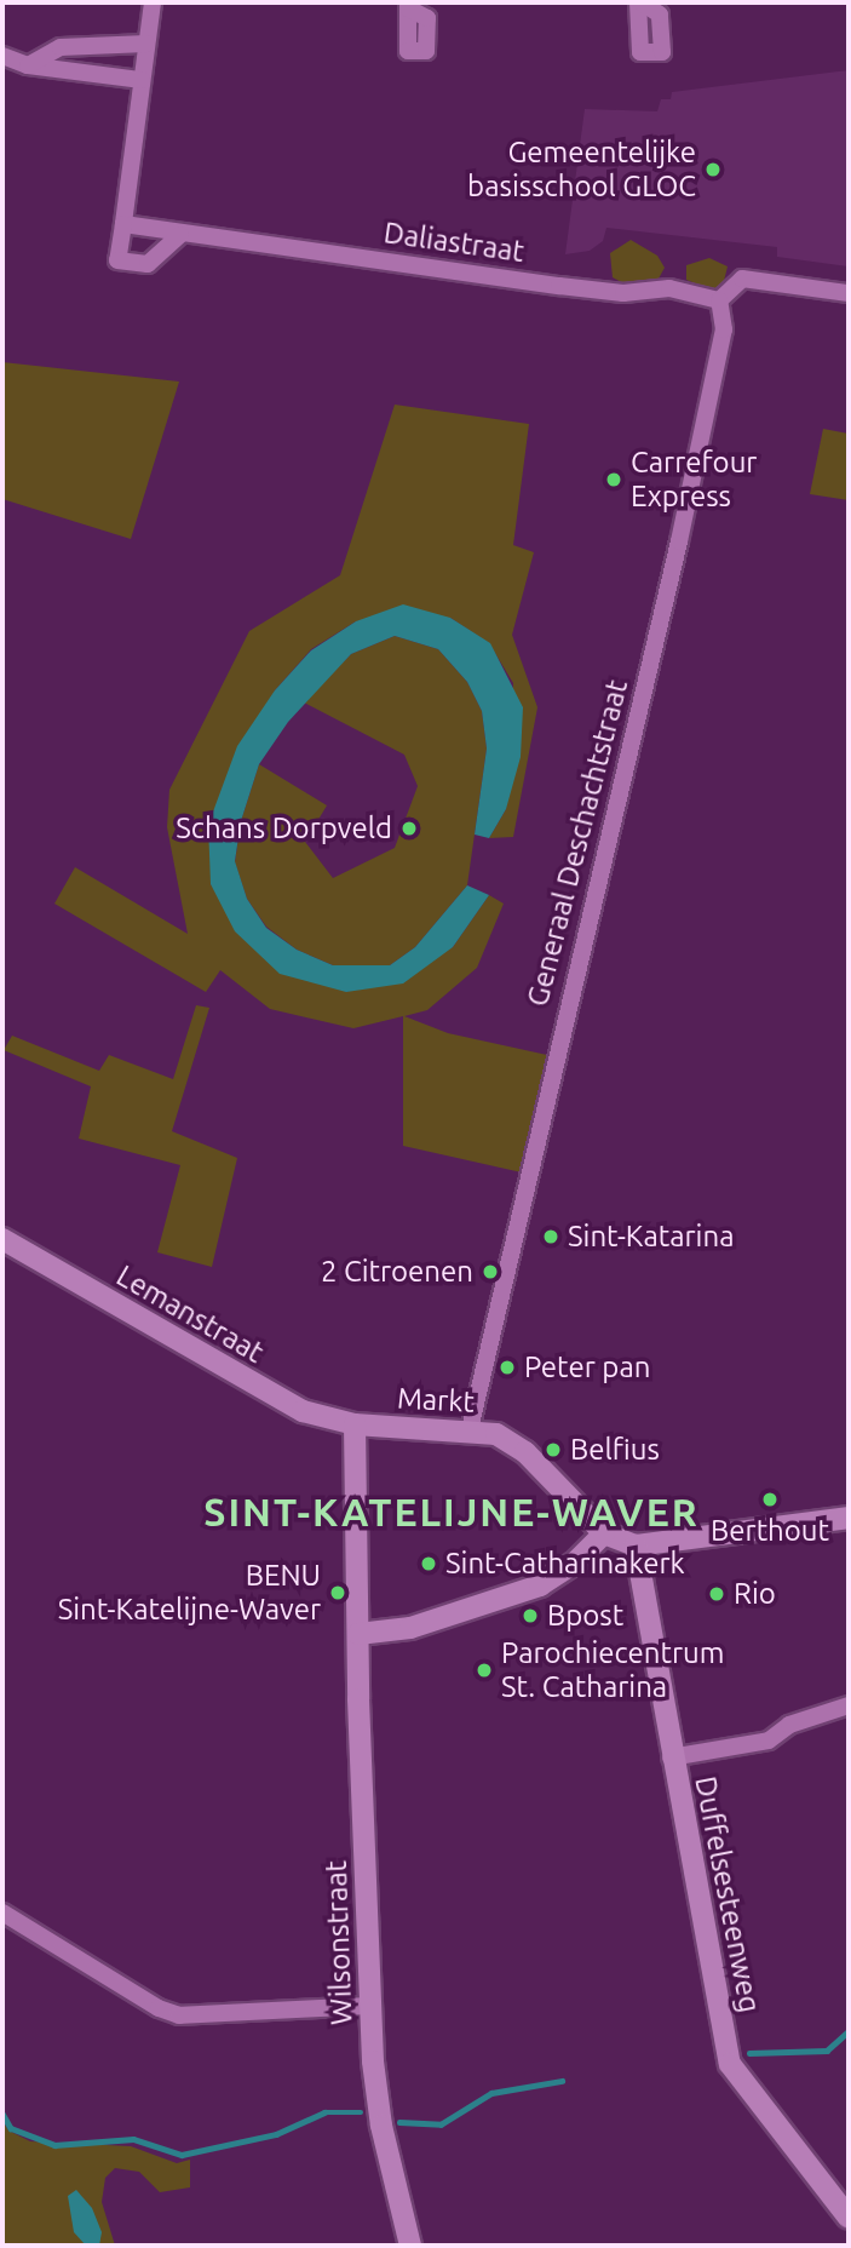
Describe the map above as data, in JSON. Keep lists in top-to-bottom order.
{
  "streets": {
    "street": [
      "Daliastraat",
      "Generaal Deschachtstraat",
      "Lemanstraat",
      "Markt",
      "Duffelsesteenweg",
      "Wilsonstraat"
    ]
  },
  "crossings": [
    ["Daliastraat", "Generaal Deschachtstraat"],
    ["Generaal Deschachtstraat", "Markt"],
    ["Lemanstraat", "Markt"],
    ["Markt", "Wilsonstraat"]
  ],
  "districts": ["SINT-KATELIJNE-WAVER"],
  "places": [
    "Gemeentelijke basisschool GLOC",
    "Carrefour Express",
    "Schans Dorpveld",
    "Sint-Katarina",
    "2 Citroenen",
    "Peter pan",
    "Belfius",
    "Berthout",
    "Sint-Catharinakerk",
    "BENU Sint-Katelijne-Waver",
    "Rio",
    "Bpost",
    "Parochiecentrum St. Catharina"
  ]
}
